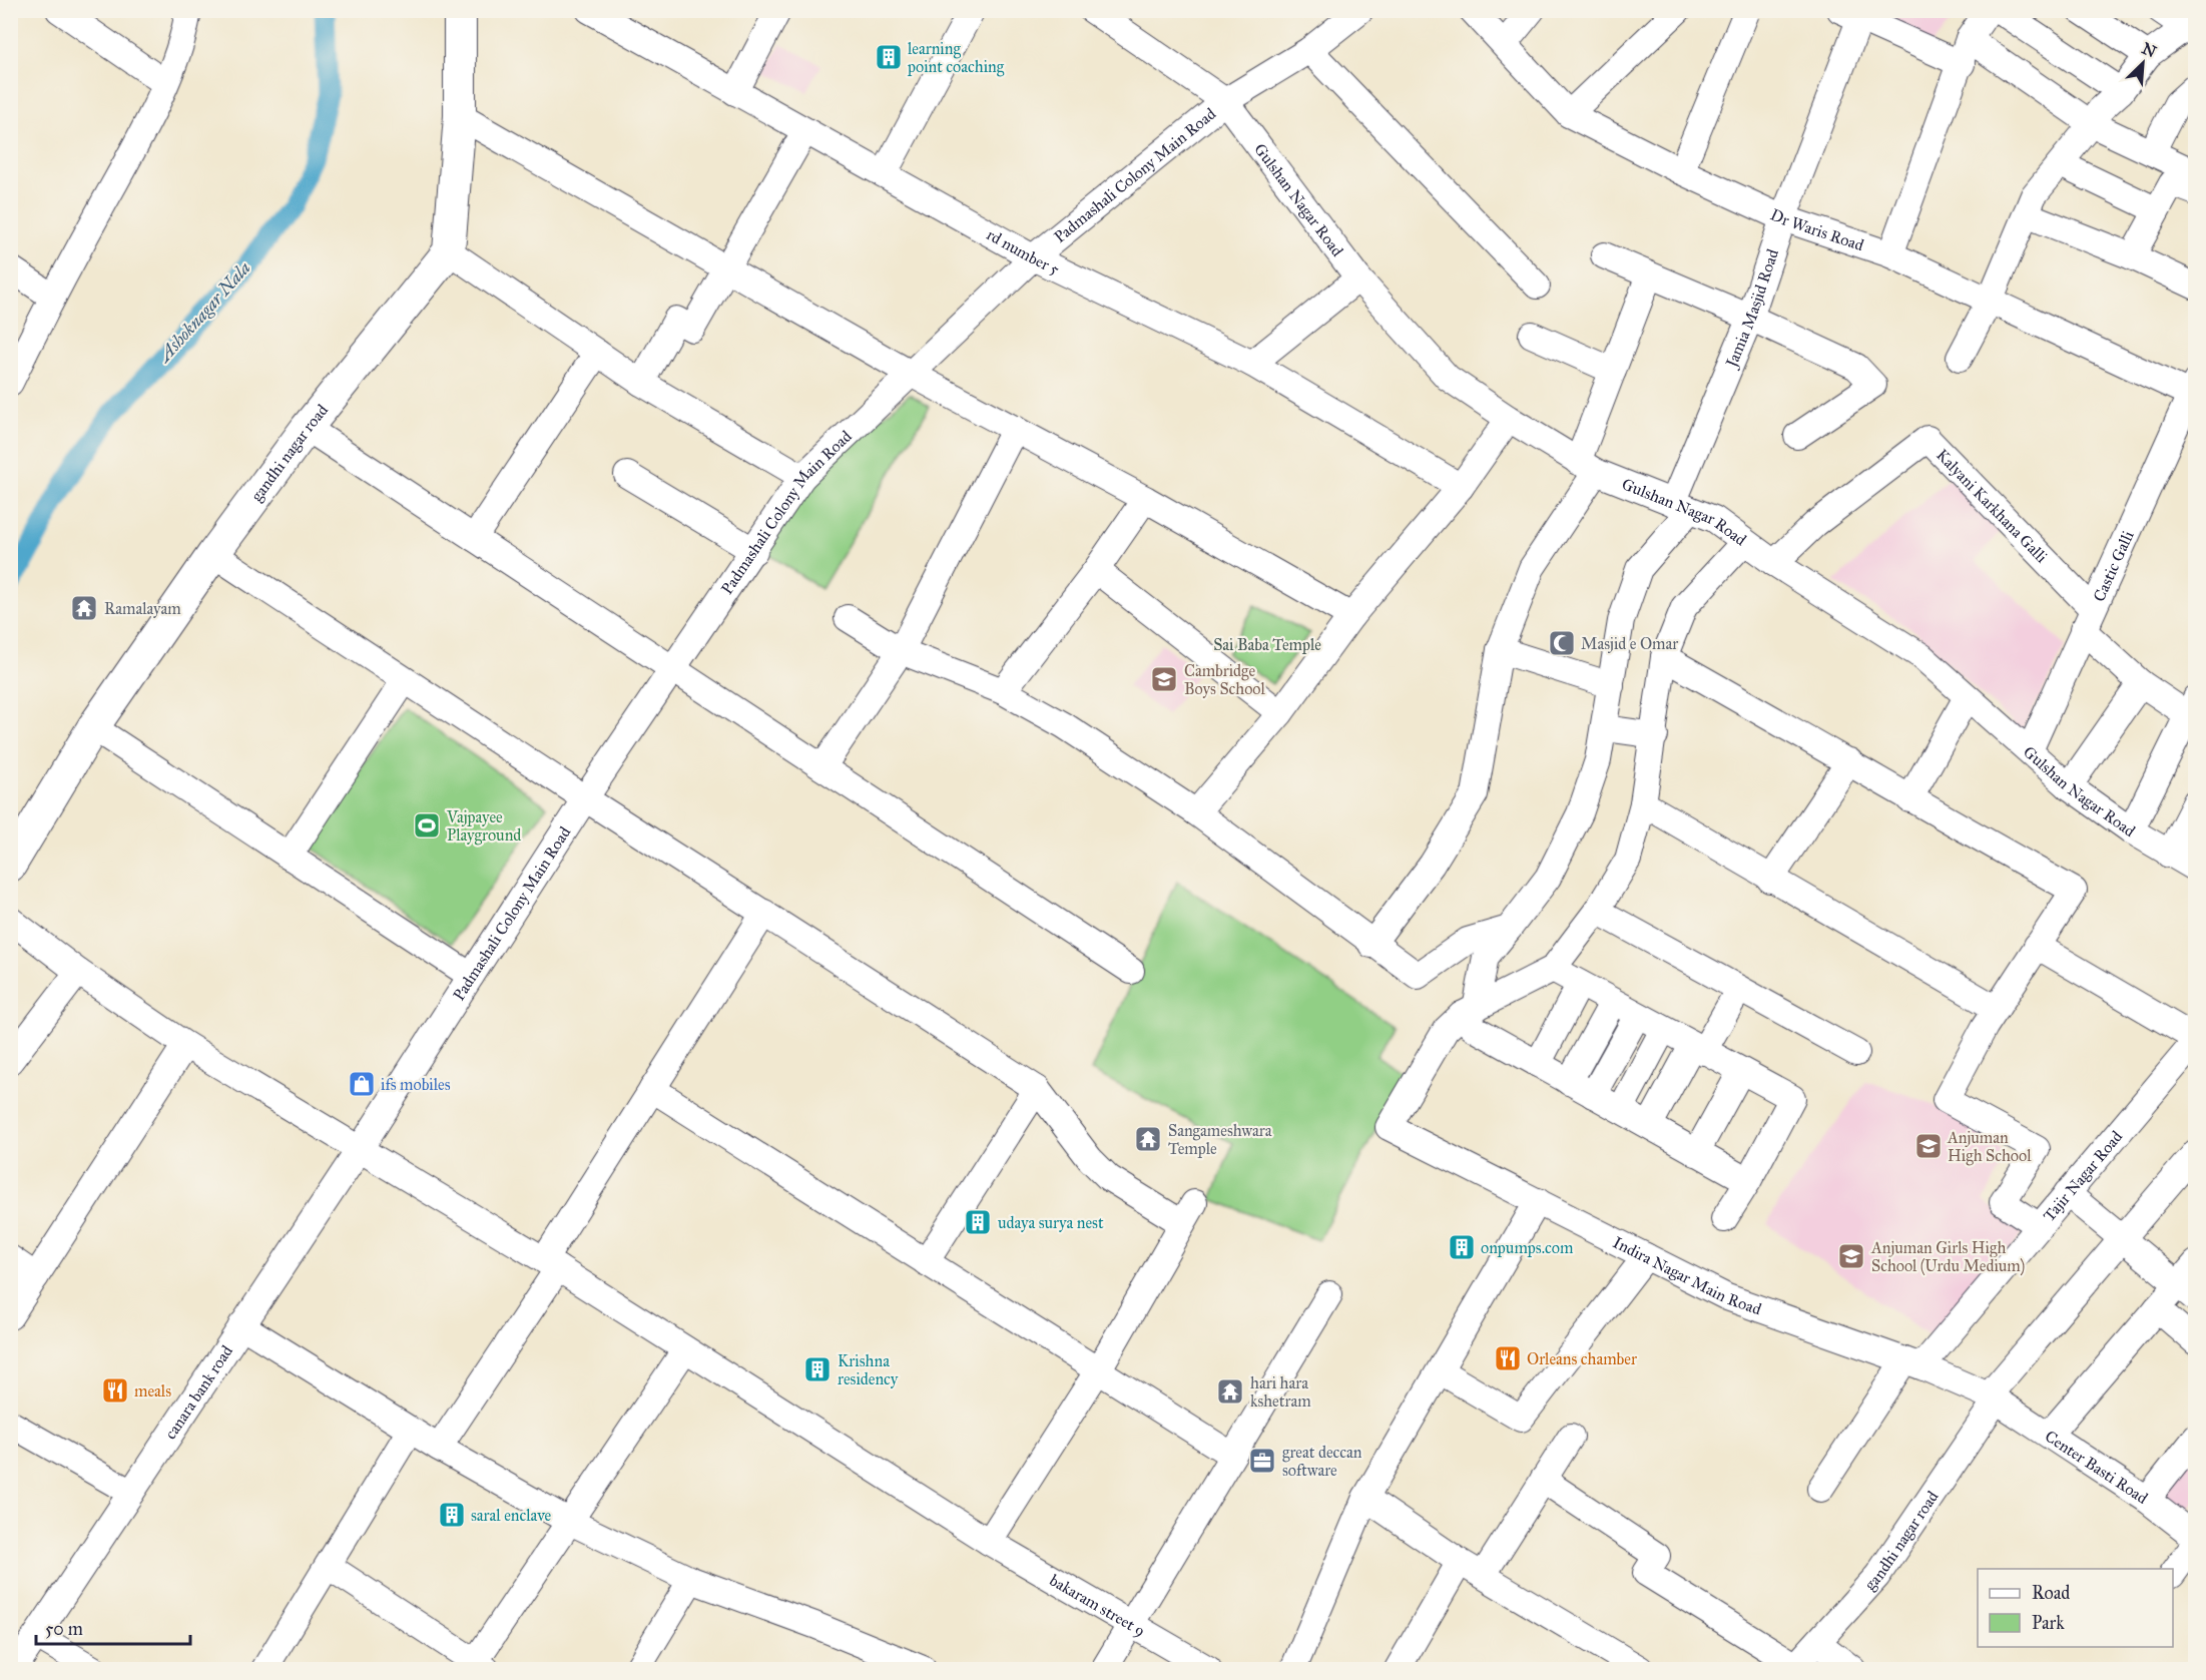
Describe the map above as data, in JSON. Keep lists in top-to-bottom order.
{
  "streets": {
    "main road": ["gandhi nagar road"],
    "street": [
      "Padmashali Colony Main Road",
      "Gulshan Nagar Road",
      "Dr Waris Road",
      "rd number 5",
      "Jamia Masjid Road",
      "Kalyani Karkhana Galli",
      "Castic Galli",
      "Tajir Nagar Road",
      "Indira Nagar Main Road",
      "canara bank road",
      "Center Basti Road",
      "bakaram street 9"
    ]
  },
  "crossings": [
    ["Padmashali Colony Main Road", "Gulshan Nagar Road"],
    ["Padmashali Colony Main Road", "rd number 5"],
    ["Padmashali Colony Main Road", "canara bank road"],
    ["Padmashali Colony Main Road", "bakaram street 9"],
    ["Gulshan Nagar Road", "Jamia Masjid Road"],
    ["Gulshan Nagar Road", "Kalyani Karkhana Galli"],
    ["Gulshan Nagar Road", "Castic Galli"],
    ["Dr Waris Road", "Jamia Masjid Road"],
    ["Dr Waris Road", "Castic Galli"],
    ["Jamia Masjid Road", "Indira Nagar Main Road"],
    ["gandhi nagar road", "Indira Nagar Main Road"],
    ["gandhi nagar road", "Center Basti Road"],
    ["Kalyani Karkhana Galli", "Castic Galli"],
    ["Tajir Nagar Road", "Indira Nagar Main Road"],
    ["Indira Nagar Main Road", "Center Basti Road"],
    ["canara bank road", "bakaram street 9"]
  ],
  "water": ["Ashoknagar Nala"],
  "parks": ["Sai Baba Temple"],
  "places": {
    "building": [
      "learning point coaching",
      "udaya surya nest",
      "onpumps.com",
      "Krishna residency",
      "saral enclave"
    ],
    "temple": ["Ramalayam", "Sangameshwara Temple", "hari hara kshetram"],
    "mosque": ["Masjid e Omar"],
    "school or university": ["Cambridge Boys School", "Anjuman High School", "Anjuman Girls High School (Urdu Medium)"],
    "sports": ["Vajpayee Playground"],
    "shop": ["ifs mobiles"],
    "restaurant": ["Orleans chamber", "meals"],
    "office": ["great deccan software"]
  },
  "legend": ["Road", "Park"],
  "scale_bar": "50 m",
  "north": "top right"
}
